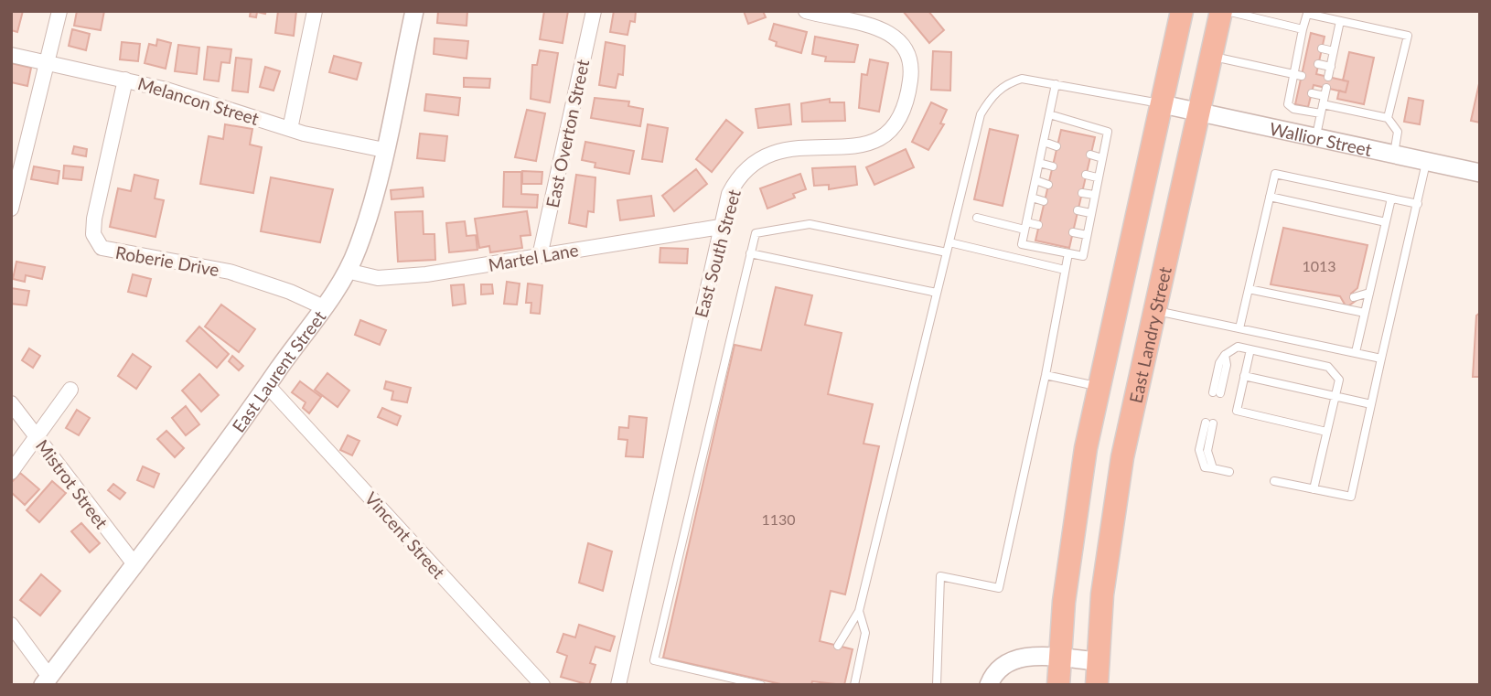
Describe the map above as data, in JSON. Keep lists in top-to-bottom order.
{
  "streets": {
    "highway": ["East Landry Street"],
    "street": [
      "Melancon Street",
      "East Overton Street",
      "Wallior Street",
      "East South Street",
      "Martel Lane",
      "Roberie Drive",
      "East Laurent Street",
      "Mistrot Street",
      "Vincent Street"
    ]
  },
  "crossings": [
    ["Melancon Street", "Roberie Drive"],
    ["Melancon Street", "East Laurent Street"],
    ["East Overton Street", "Martel Lane"],
    ["Wallior Street", "East Landry Street"],
    ["East South Street", "Martel Lane"],
    ["Martel Lane", "East Laurent Street"],
    ["Roberie Drive", "East Laurent Street"],
    ["East Laurent Street", "Mistrot Street"],
    ["East Laurent Street", "Vincent Street"]
  ],
  "house_numbers": ["1013", "1130"]
}
